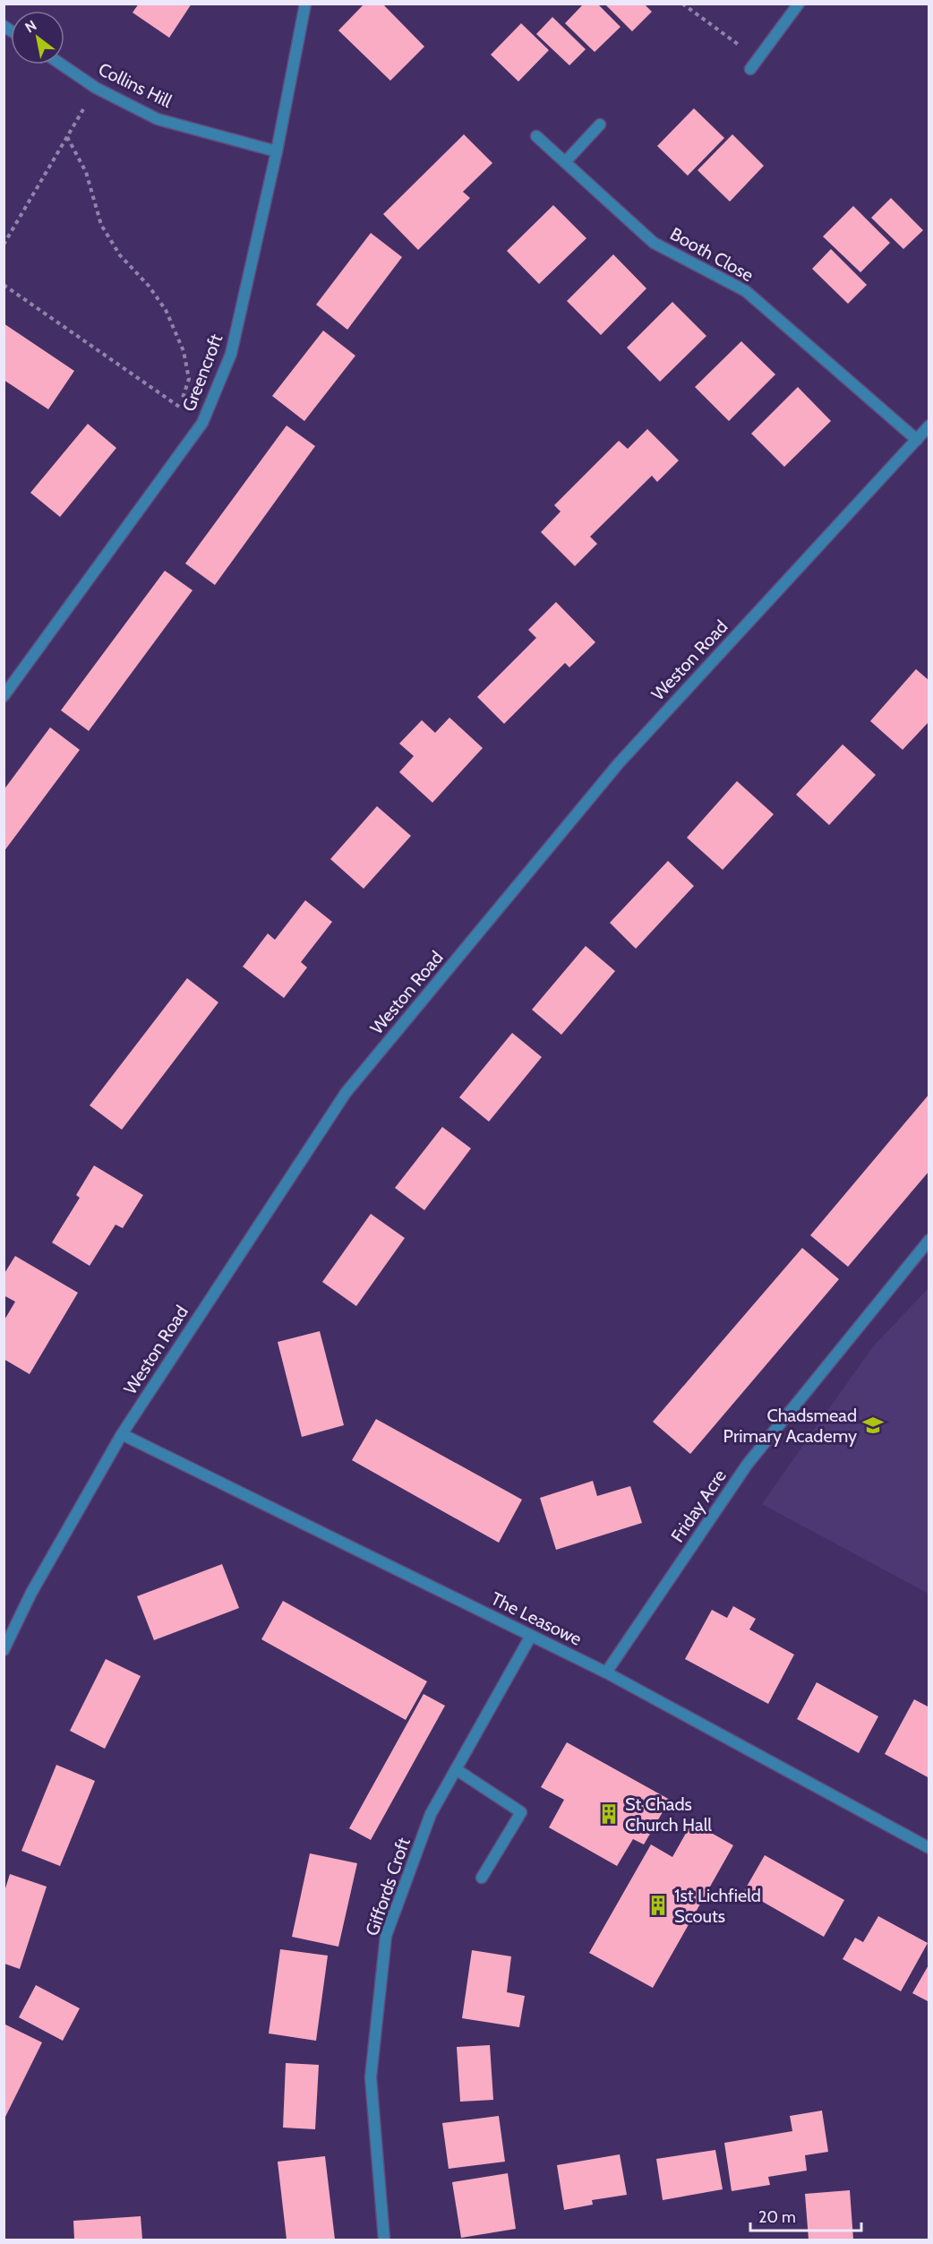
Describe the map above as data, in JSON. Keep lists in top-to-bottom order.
{
  "streets": {
    "street": [
      "Collins Hill",
      "Booth Close",
      "Greencroft",
      "Weston Road",
      "Friday Acre",
      "The Leasowe",
      "Giffords Croft"
    ]
  },
  "crossings": [
    ["Collins Hill", "Greencroft"],
    ["Booth Close", "Weston Road"],
    ["Weston Road", "The Leasowe"],
    ["Friday Acre", "The Leasowe"],
    ["The Leasowe", "Giffords Croft"]
  ],
  "places": {
    "school or university": ["Chadsmead Primary Academy"],
    "building": ["St Chads Church Hall", "1st Lichfield Scouts"]
  },
  "scale_bar": "20 m",
  "north": "top left"
}
